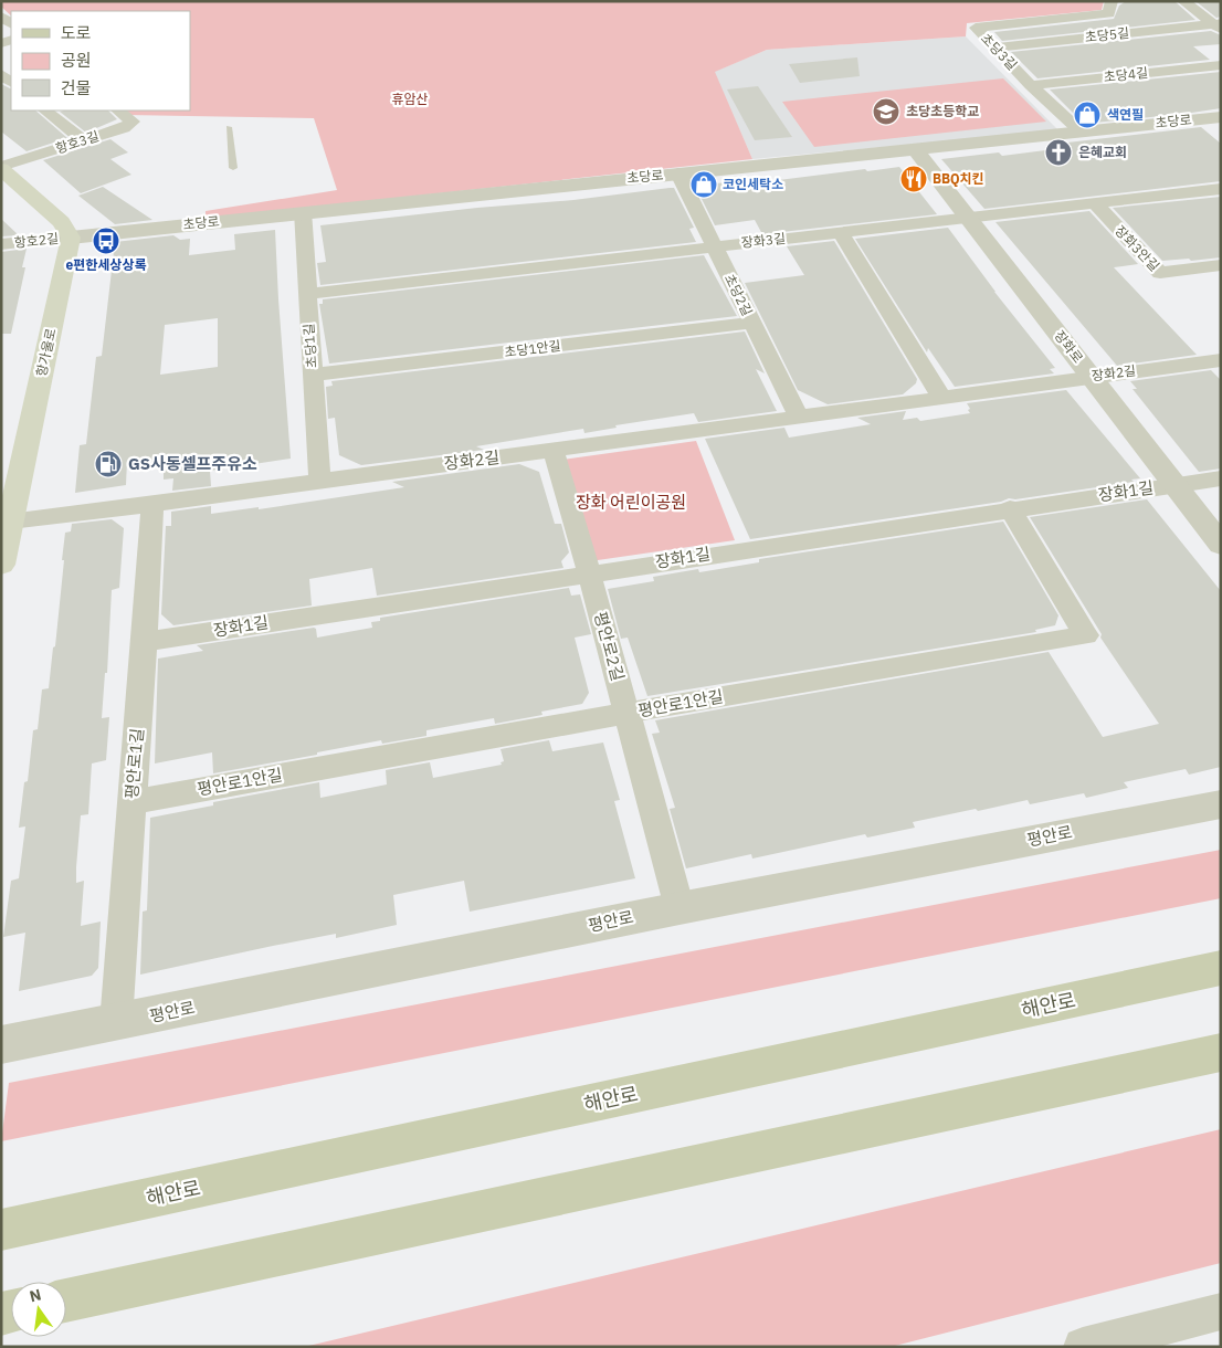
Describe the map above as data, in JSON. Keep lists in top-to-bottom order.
{
  "streets": {
    "main road": ["항가울로", "해안로"],
    "street": [
      "초당5길",
      "초당3길",
      "초당4길",
      "초당로",
      "항호3길",
      "항호2길",
      "장화3길",
      "장화3안길",
      "초당2길",
      "초당1길",
      "장화로",
      "초당1안길",
      "장화2길",
      "장화1길",
      "평안로2길",
      "평안로1안길",
      "평안로1길",
      "평안로"
    ]
  },
  "crossings": [
    ["초당5길", "초당3길"],
    ["초당3길", "초당4길"],
    ["초당3길", "초당로"],
    ["초당로", "항호2길"],
    ["초당로", "초당2길"],
    ["초당로", "초당1길"],
    ["초당로", "장화로"],
    ["초당로", "항가울로"],
    ["항호2길", "항가울로"],
    ["장화3길", "장화3안길"],
    ["장화3길", "초당2길"],
    ["장화3길", "초당1길"],
    ["장화3길", "장화로"],
    ["초당2길", "초당1안길"],
    ["초당2길", "장화2길"],
    ["초당1길", "초당1안길"],
    ["초당1길", "장화2길"],
    ["장화로", "장화2길"],
    ["장화로", "장화1길"],
    ["항가울로", "장화2길"],
    ["장화2길", "평안로2길"],
    ["장화2길", "평안로1길"],
    ["장화1길", "평안로2길"],
    ["장화1길", "평안로1안길"],
    ["장화1길", "평안로1길"],
    ["평안로2길", "평안로1안길"],
    ["평안로2길", "평안로"],
    ["평안로1안길", "평안로1길"],
    ["평안로1길", "평안로"]
  ],
  "parks": ["휴암산", "장화 어린이공원"],
  "places": {
    "school or university": ["초당초등학교"],
    "shop": ["색연필", "코인세탁소"],
    "church": ["은혜교회"],
    "restaurant": ["BBQ치킨"],
    "bus stop": ["e편한세상상록"],
    "fuel station": ["GS사동셀프주유소"]
  },
  "legend": ["도로", "공원", "건물"],
  "north": "top"
}
